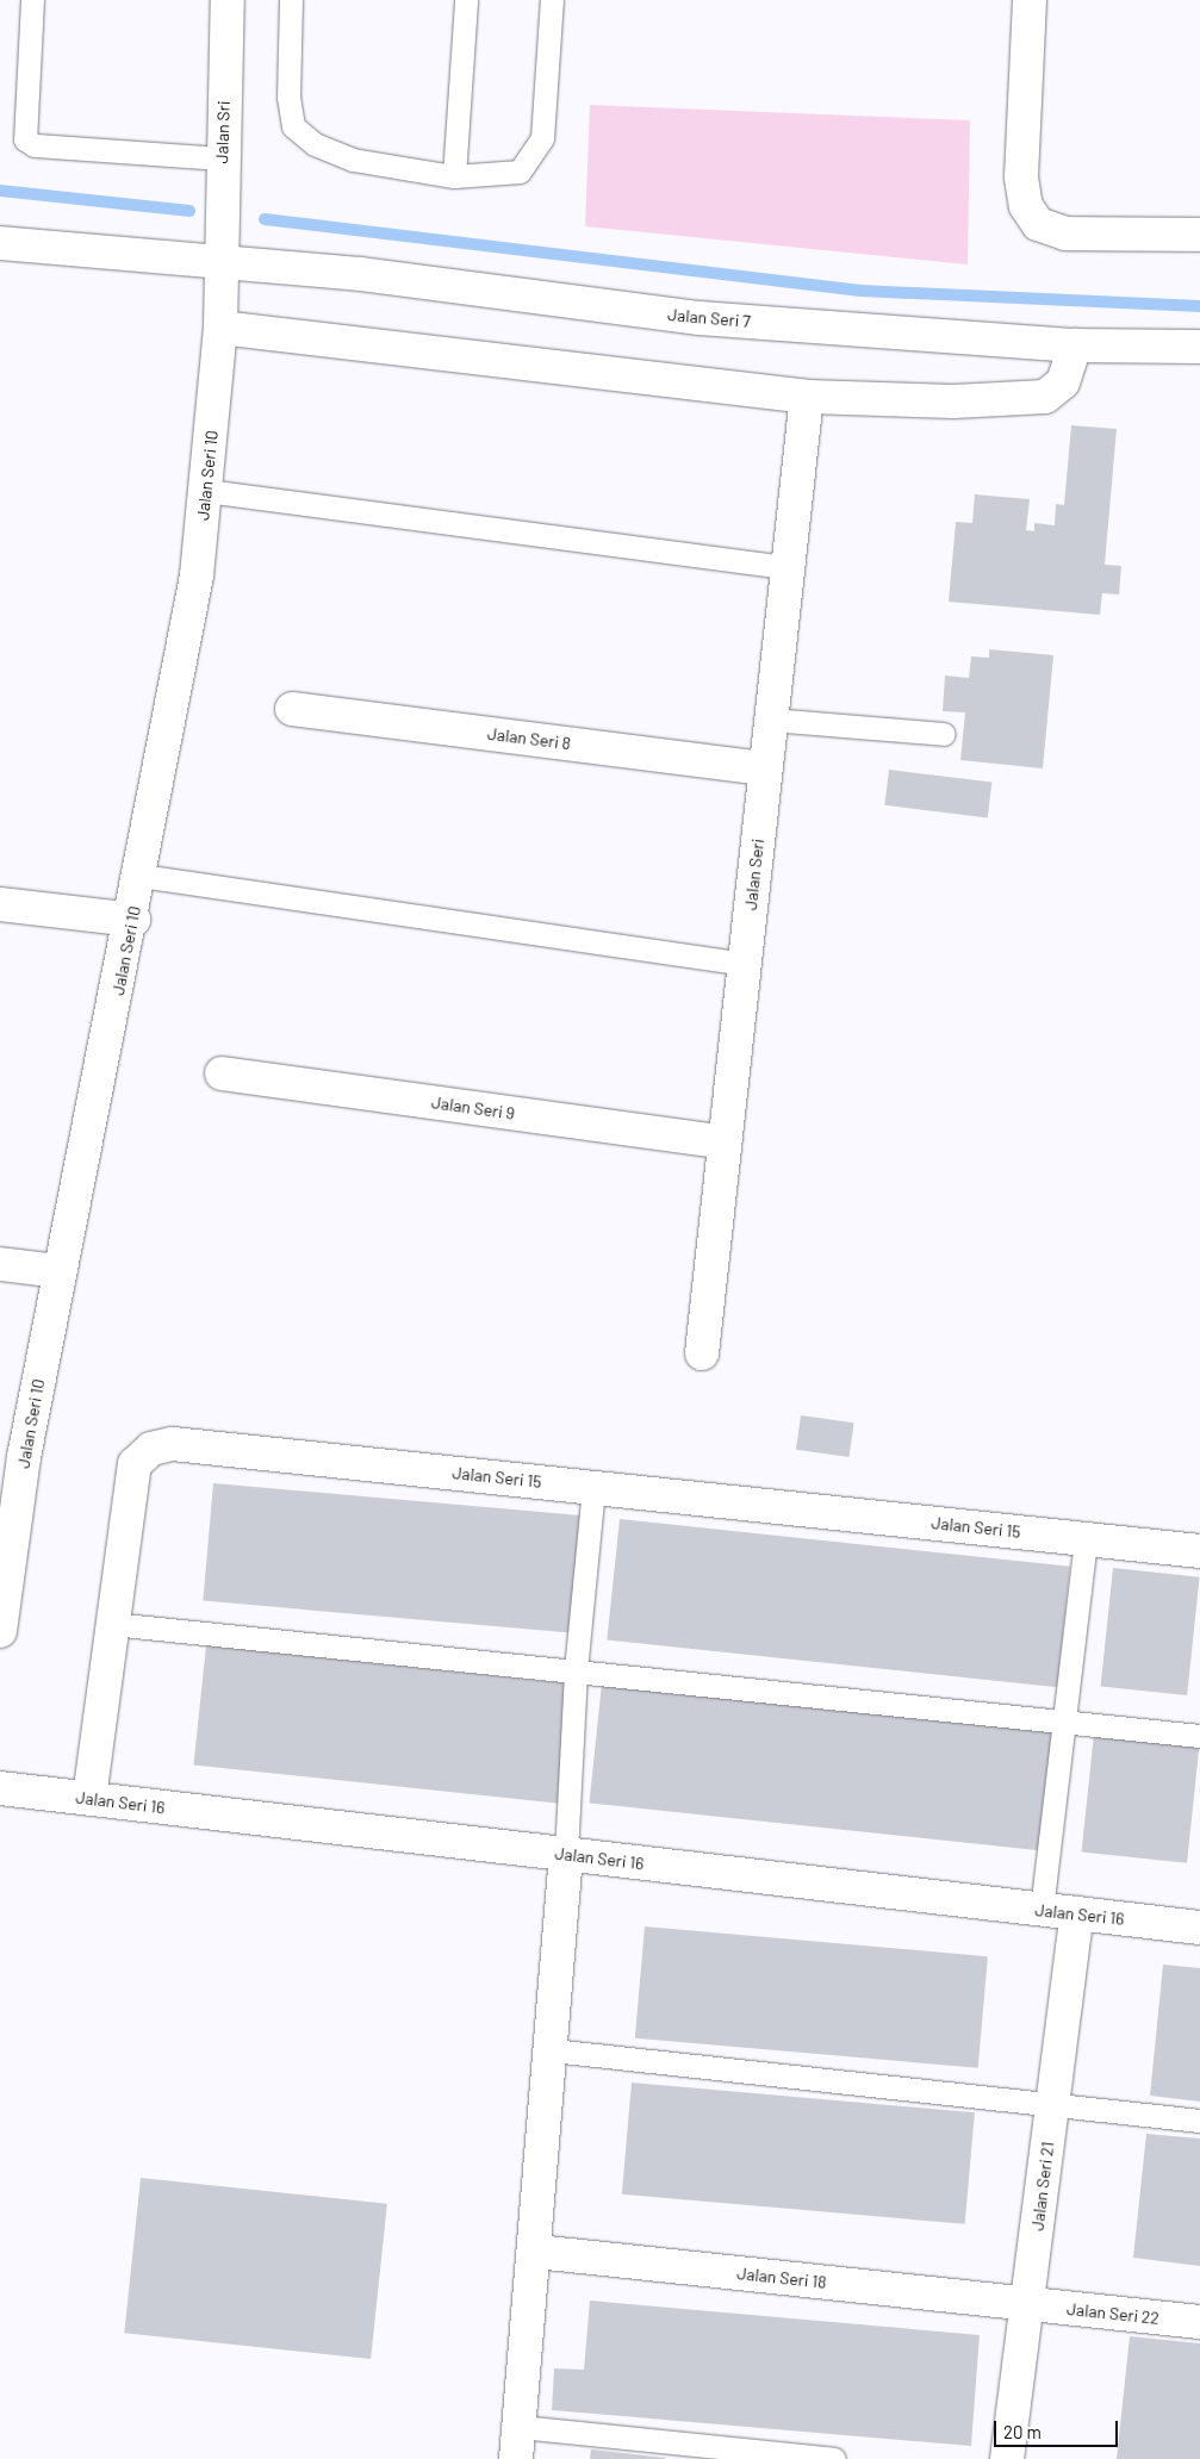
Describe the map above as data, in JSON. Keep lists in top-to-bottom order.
{
  "streets": {
    "street": [
      "Jalan Sri",
      "Jalan Seri 7",
      "Jalan Seri 10",
      "Jalan Seri 8",
      "Jalan Seri",
      "Jalan Seri 9",
      "Jalan Seri 15",
      "Jalan Seri 16",
      "Jalan Seri 21",
      "Jalan Seri 18",
      "Jalan Seri 22"
    ]
  },
  "crossings": [
    ["Jalan Sri", "Jalan Seri 7"],
    ["Jalan Sri", "Jalan Seri 10"],
    ["Jalan Seri 7", "Jalan Seri 10"],
    ["Jalan Seri 8", "Jalan Seri"],
    ["Jalan Seri", "Jalan Seri 9"],
    ["Jalan Seri 15", "Jalan Seri 16"],
    ["Jalan Seri 16", "Jalan Seri 21"],
    ["Jalan Seri 21", "Jalan Seri 18"],
    ["Jalan Seri 21", "Jalan Seri 22"],
    ["Jalan Seri 18", "Jalan Seri 22"]
  ],
  "scale_bar": "20 m"
}
